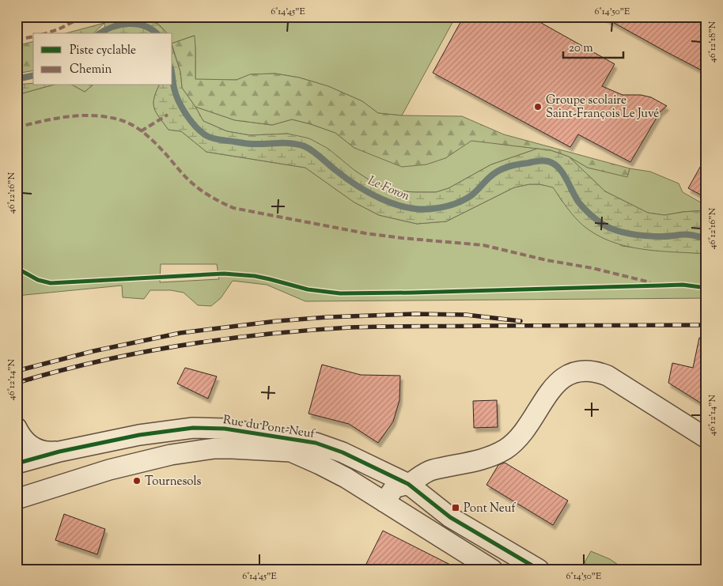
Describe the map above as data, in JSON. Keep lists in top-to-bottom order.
{
  "streets": {
    "street": ["Rue du Pont-Neuf"]
  },
  "water": ["Le Foron"],
  "places": {
    "other": ["Groupe scolaire Saint-François Le Juvé", "Tournesols"],
    "transit": ["Pont Neuf"]
  },
  "legend": ["Piste cyclable", "Chemin"],
  "scale_bar": "20 m",
  "coordinates": [
    "6°14'45\"E",
    "6°14'50\"E",
    "46°12'18\"N",
    "46°12'16\"N",
    "46°12'14\"N"
  ]
}
